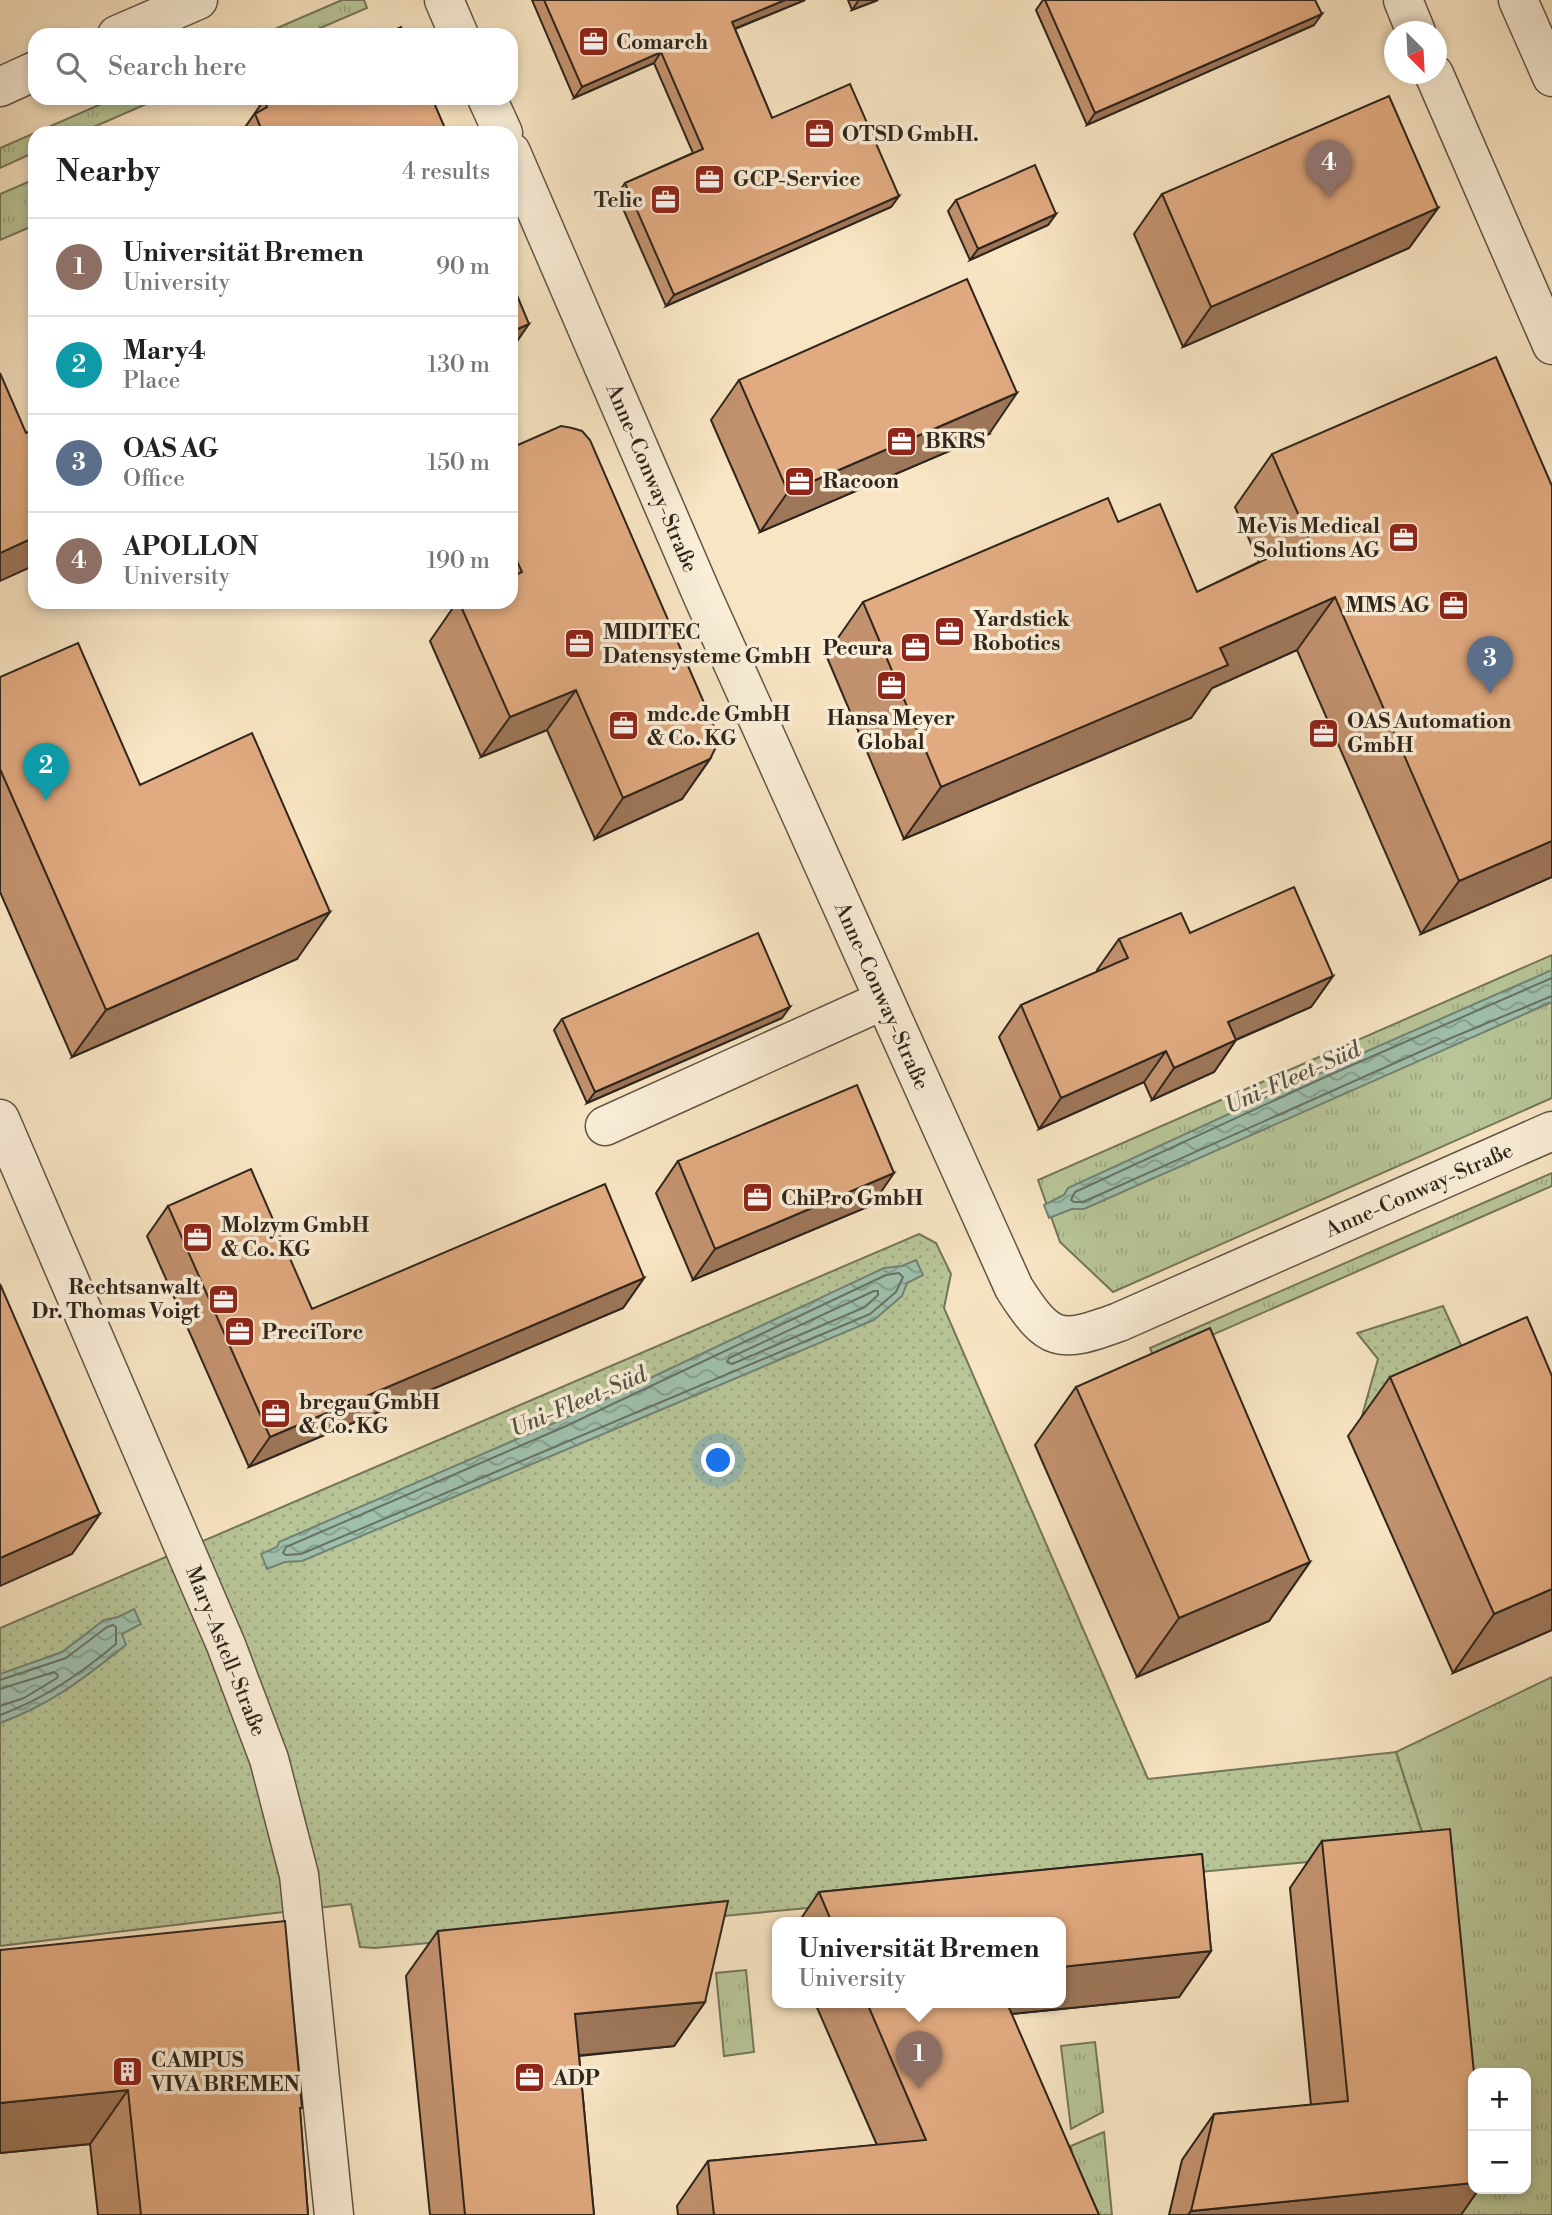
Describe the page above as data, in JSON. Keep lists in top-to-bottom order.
{
  "streets": {
    "street": ["Anne-Conway-Straße", "Mary-Astell-Straße"]
  },
  "water": ["Uni-Fleet-Süd"],
  "places": {
    "office": [
      "Comarch",
      "OTSD GmbH.",
      "GCP-Service",
      "Telic",
      "BKRS",
      "Racoon",
      "MeVis Medical Solutions AG",
      "MMS AG",
      "Yardstick Robotics",
      "MIDITEC Datensysteme GmbH",
      "Pecura",
      "Hansa Meyer Global",
      "mdc.de GmbH & Co. KG",
      "OAS Automation GmbH",
      "ChiPro GmbH",
      "Molzym GmbH & Co. KG",
      "Rechtsanwalt Dr. Thomas Voigt",
      "PreciTorc",
      "bregau GmbH & Co. KG",
      "ADP"
    ],
    "building": ["CAMPUS VIVA BREMEN"]
  },
  "north": "bottom right",
  "page": {
    "search": "Search here",
    "heading": ["Nearby", "4 results"],
    "pins": [
      "4",
      "3",
      "2",
      "1"
    ],
    "list": [
      {
        "mark": "1",
        "name": "Universität Bremen",
        "note": "University",
        "value": "90 m"
      },
      {
        "mark": "2",
        "name": "Mary4",
        "note": "Place",
        "value": "130 m"
      },
      {
        "mark": "3",
        "name": "OAS AG",
        "note": "Office",
        "value": "150 m"
      },
      {
        "mark": "4",
        "name": "APOLLON",
        "note": "University",
        "value": "190 m"
      }
    ],
    "popup": ["Universität Bremen", "University"],
    "map_buttons": ["+", "−"]
  }
}
